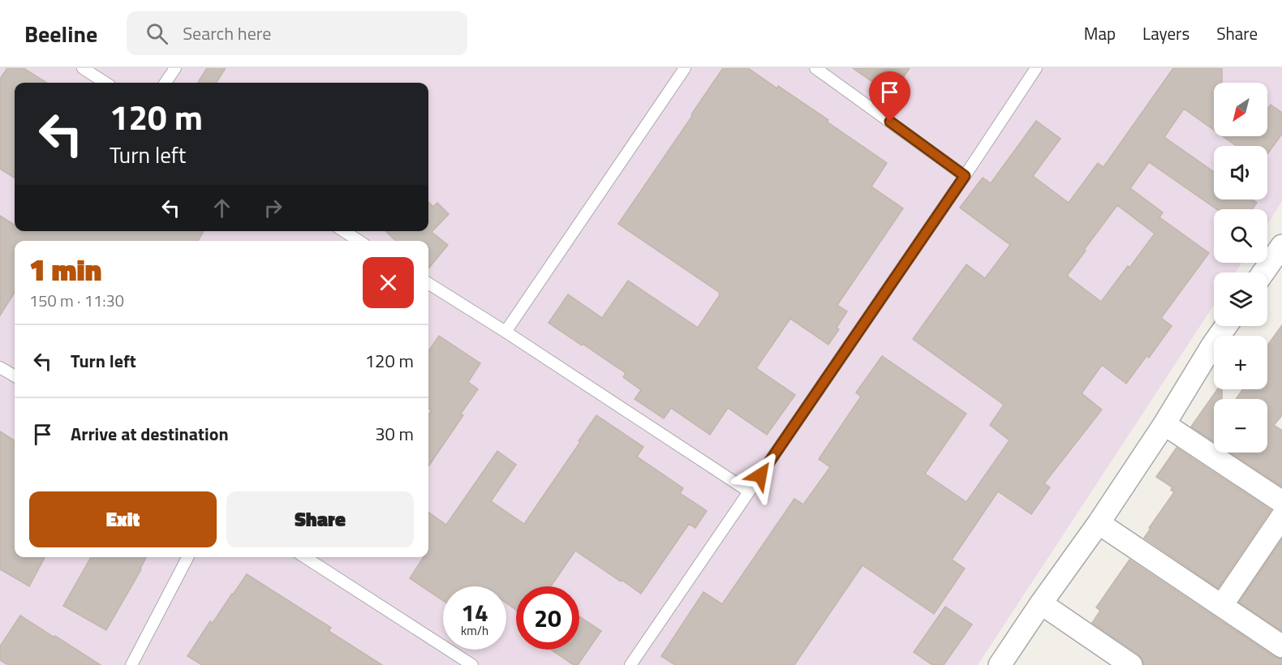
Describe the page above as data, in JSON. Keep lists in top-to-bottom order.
{
  "north": "bottom left",
  "page": {
    "header": "Beeline",
    "search": "Search here",
    "nav": ["Map", "Layers", "Share"],
    "map_buttons": ["+", "−"],
    "turn": ["120 m", "Turn left"],
    "heading": ["1 min", "150 m · 11:30"],
    "list": [
      {
        "name": "Turn left",
        "value": "120 m"
      },
      {
        "name": "Arrive at destination",
        "value": "30 m"
      }
    ],
    "buttons": ["Exit", "Share"],
    "speed": "14 km/h",
    "limit": "20"
  }
}
